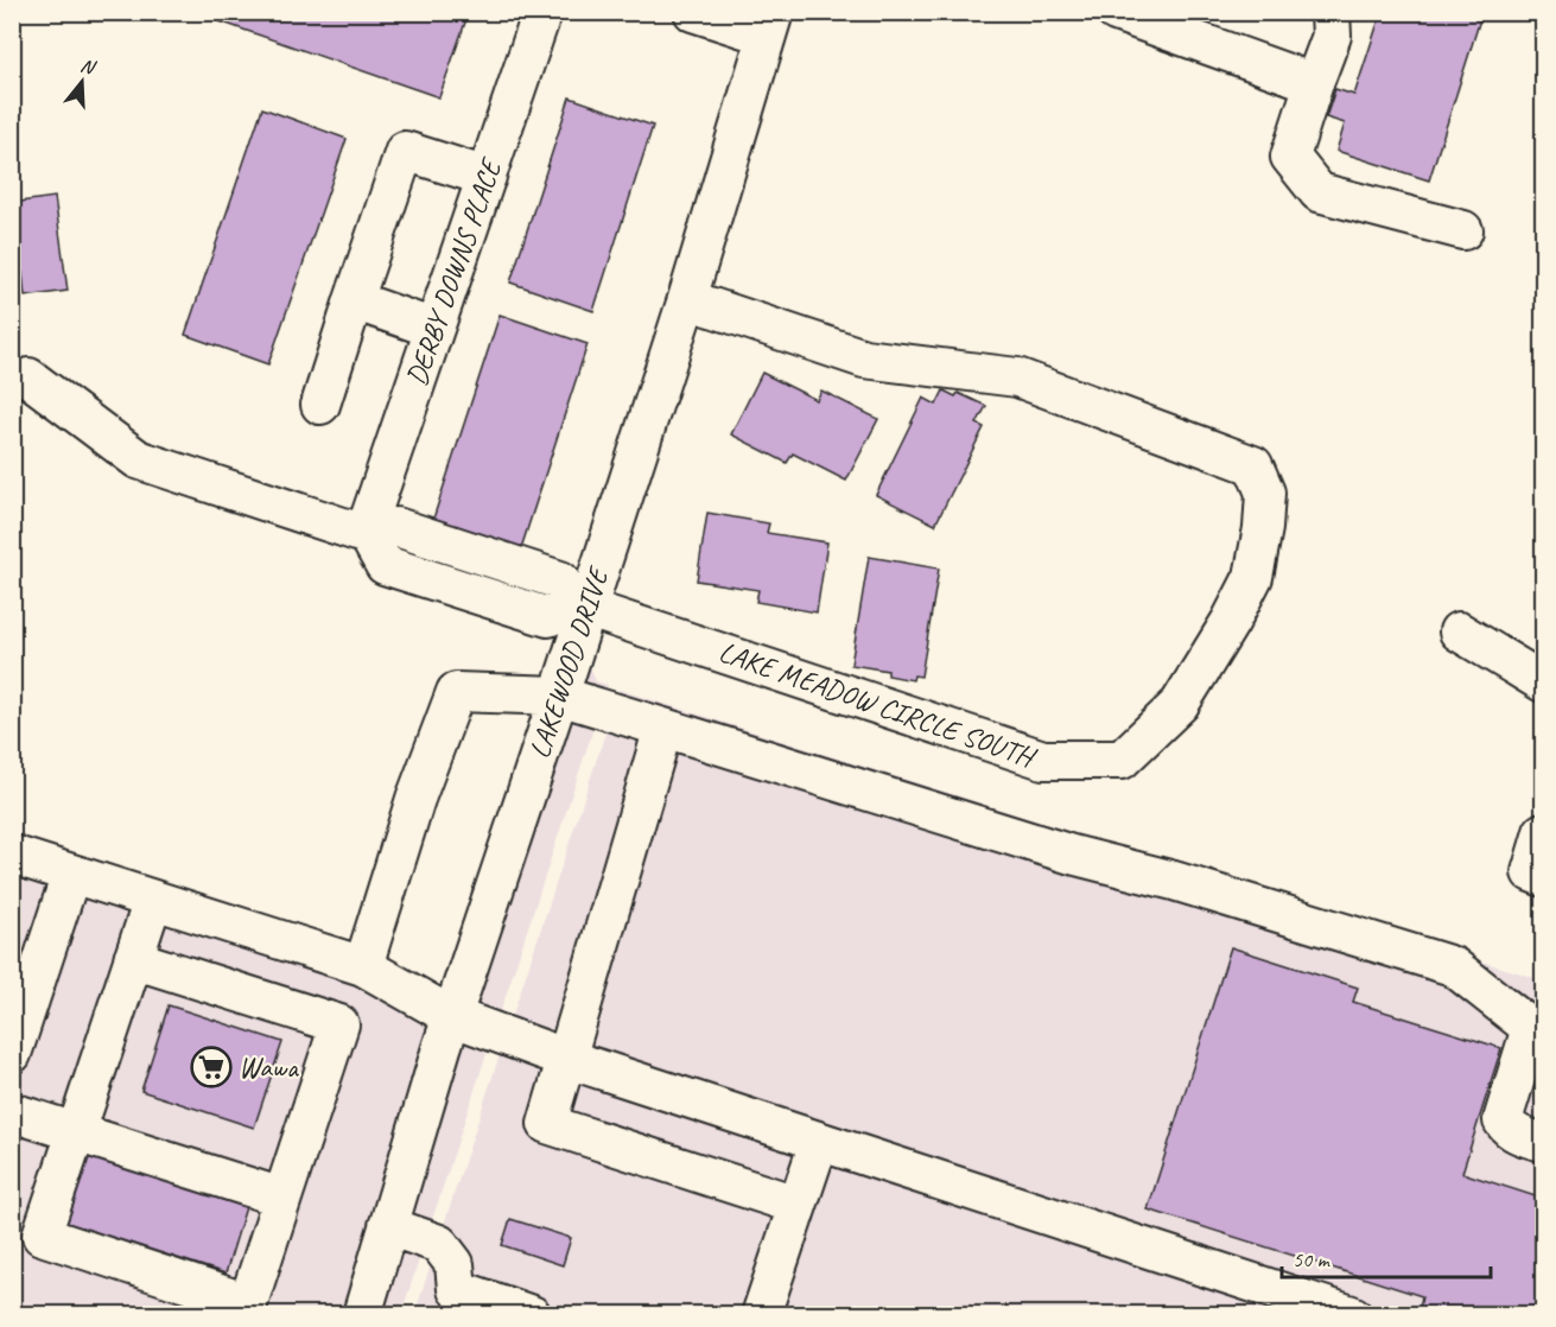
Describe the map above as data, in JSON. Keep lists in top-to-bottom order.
{
  "streets": {
    "street": ["DERBY DOWNS PLACE", "LAKEWOOD DRIVE", "LAKE MEADOW CIRCLE SOUTH"]
  },
  "crossings": [
    ["LAKEWOOD DRIVE", "LAKE MEADOW CIRCLE SOUTH"]
  ],
  "places": {
    "supermarket": ["Wawa"]
  },
  "scale_bar": "50 m",
  "north": "top"
}
